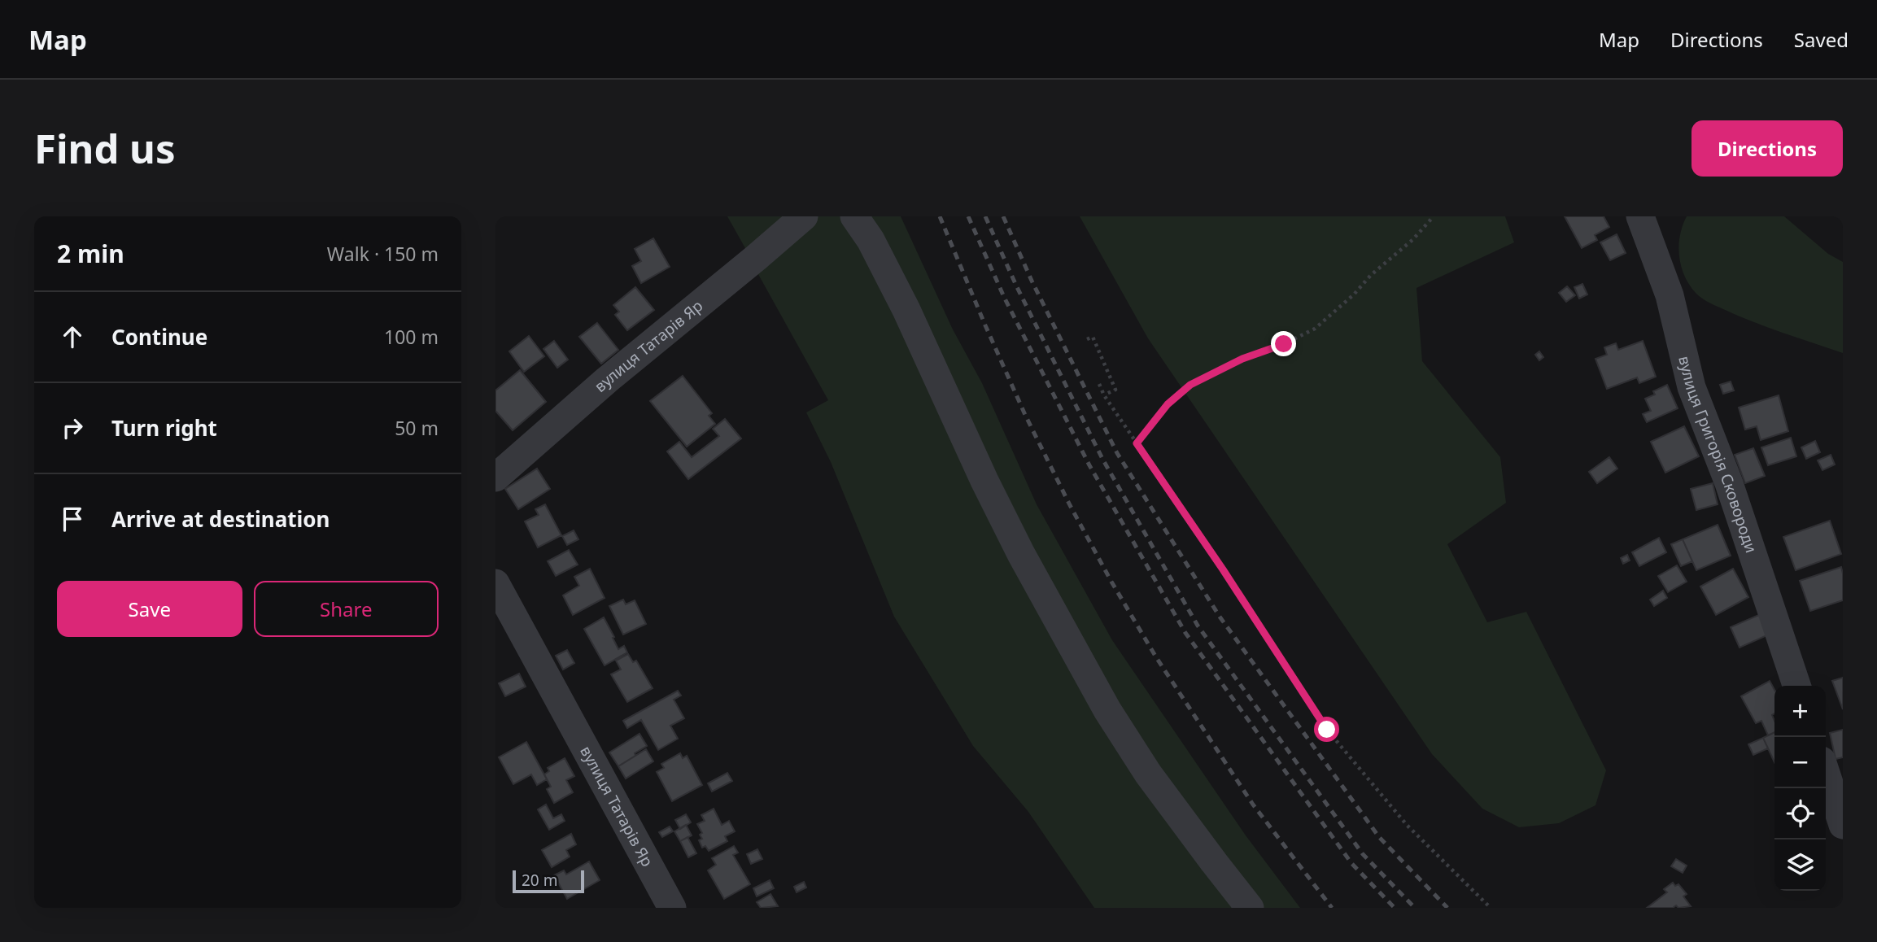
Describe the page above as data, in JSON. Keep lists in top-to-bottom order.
{
  "streets": {
    "street": ["вулиця Татарів Яр", "вулиця Григорія Сковороди"]
  },
  "scale_bar": "20 m",
  "page": {
    "header": "Map",
    "nav": ["Map", "Directions", "Saved"],
    "buttons": [
      "Directions",
      ["Save", "Share"]
    ],
    "title": "Find us",
    "heading": ["2 min", "Walk · 150 m"],
    "list": [
      ["Continue", "100 m"],
      ["Turn right", "50 m"],
      "Arrive at destination"
    ],
    "map_buttons": ["+", "−"],
    "scale": "20 m"
  }
}
